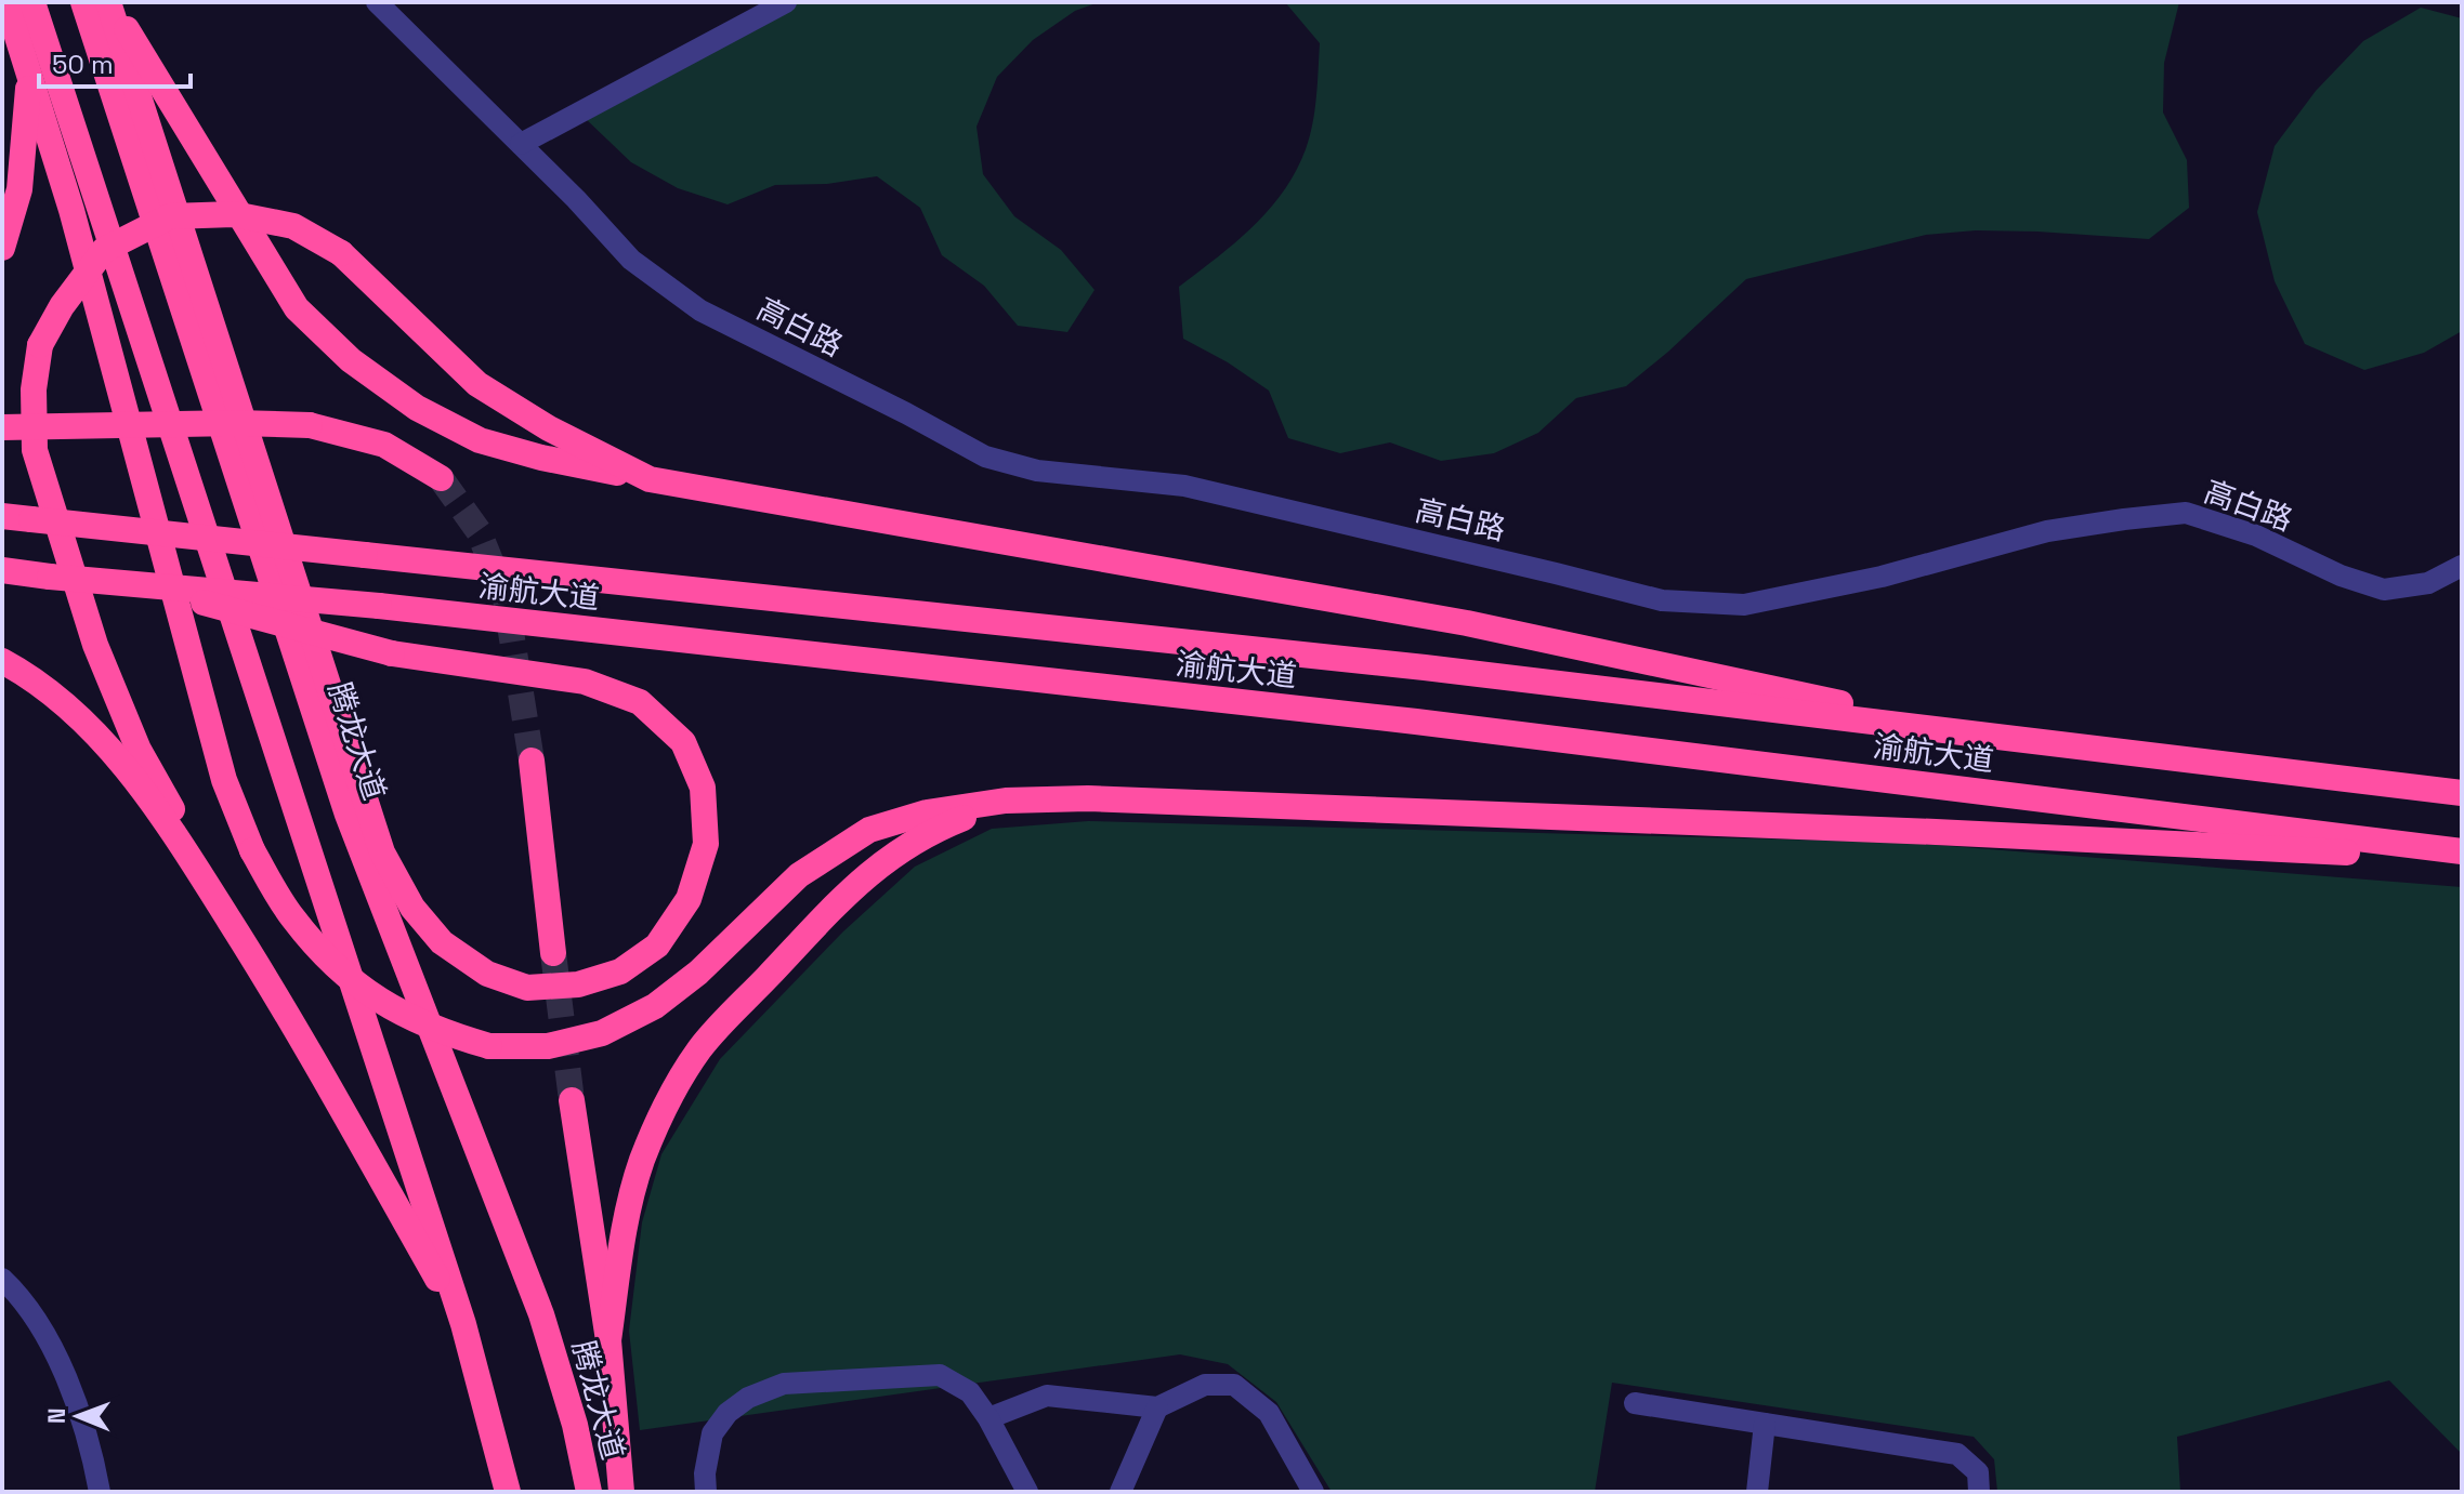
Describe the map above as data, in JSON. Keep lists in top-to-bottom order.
{
  "streets": {
    "highway": ["渝航大道", "腾龙大道"],
    "street": ["高白路"]
  },
  "scale_bar": "50 m",
  "north": "left"
}
